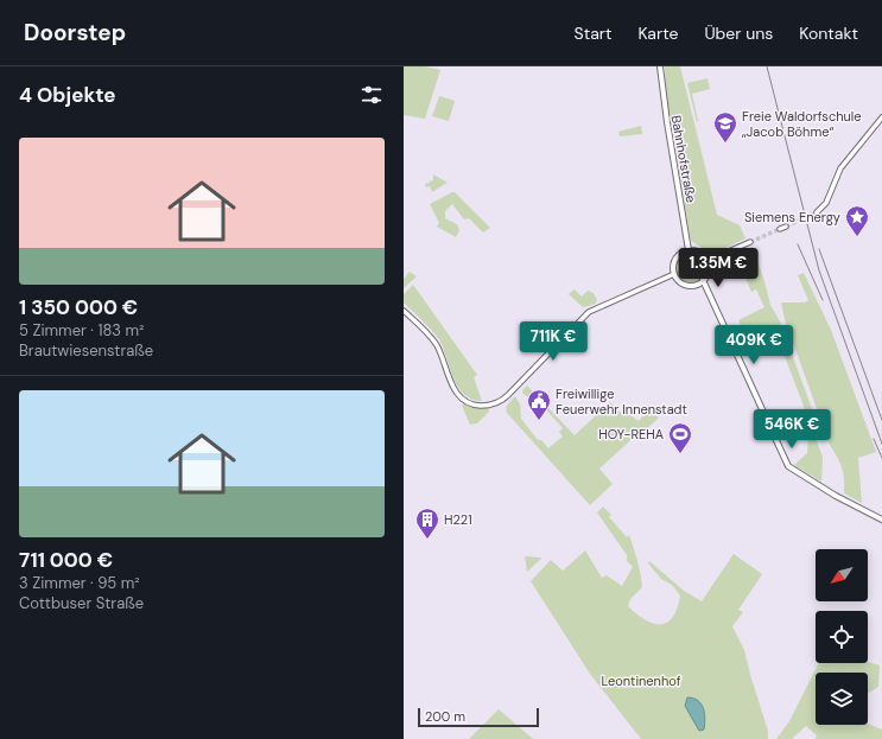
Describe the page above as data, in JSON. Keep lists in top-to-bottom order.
{
  "streets": {
    "main road": ["Bahnhofstraße"]
  },
  "parks": ["Leontinenhof"],
  "places": {
    "school or university": ["Freie Waldorfschule „Jacob Böhme“"],
    "place": ["Siemens Energy"],
    "public building": ["Freiwillige Feuerwehr Innenstadt"],
    "sports": ["HOY-REHA"],
    "building": ["H221"]
  },
  "scale_bar": "200 m",
  "north": "bottom left",
  "page": {
    "header": "Doorstep",
    "nav": [
      "Start",
      "Karte",
      "Über uns",
      "Kontakt"
    ],
    "heading": "4 Objekte",
    "list": [
      {
        "name": "1 350 000 €",
        "note": "5 Zimmer · 183 m² · Brautwiesenstraße"
      },
      {
        "name": "711 000 €",
        "note": "3 Zimmer · 95 m² · Cottbuser Straße"
      }
    ],
    "price": [
      "1.35M €",
      "711K €",
      "409K €",
      "546K €"
    ],
    "scale": "200 m"
  }
}
